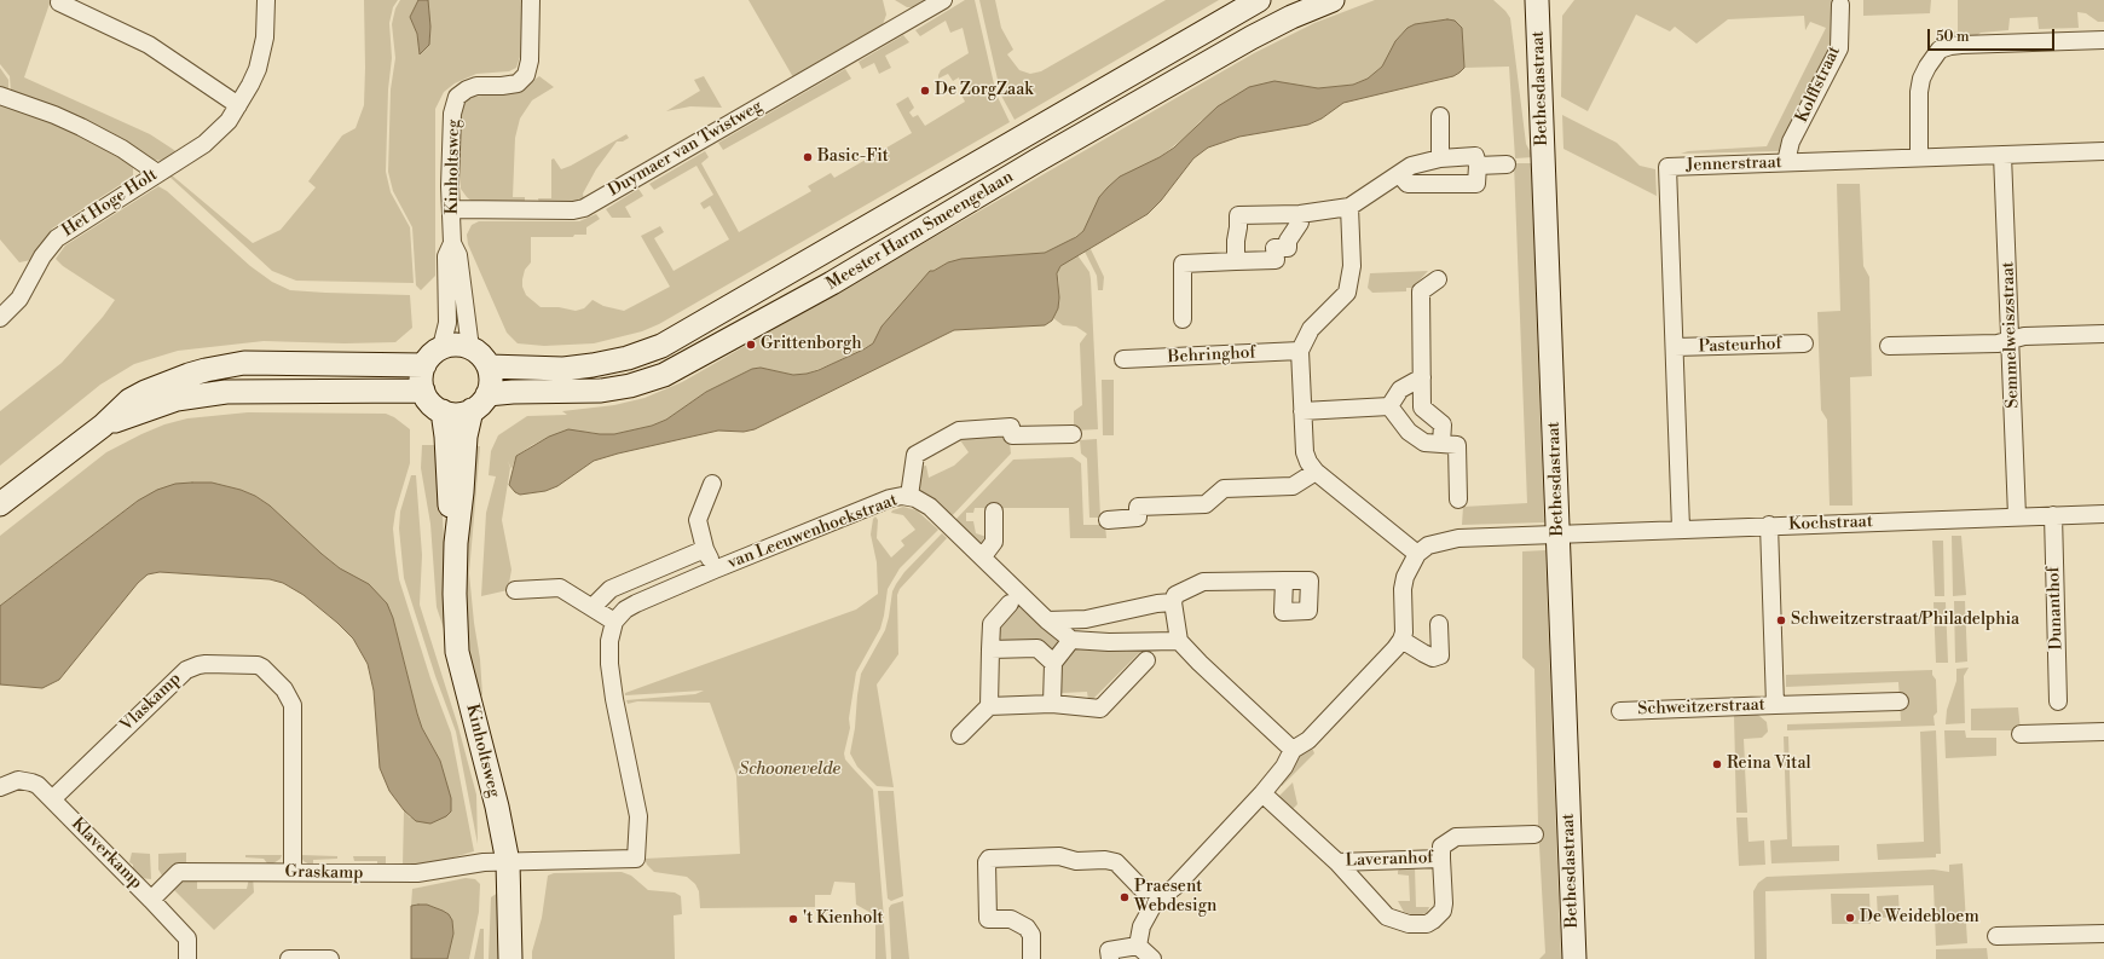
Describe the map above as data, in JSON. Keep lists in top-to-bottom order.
{
  "streets": {
    "street": [
      "Kolffstraat",
      "Bethesdastraat",
      "Duymaer van Twistweg",
      "Jennerstraat",
      "Kinholtsweg",
      "Het Hoge Holt",
      "Meester Harm Smeengelaan",
      "Semmelweiszstraat",
      "Pasteurhof",
      "Behringhof",
      "Kochstraat",
      "van Leeuwenhoekstraat",
      "Dunanthof",
      "Vlaskamp",
      "Schweitzerstraat",
      "Klaverkamp",
      "Laveranhof",
      "Graskamp"
    ]
  },
  "crossings": [
    ["Kolffstraat", "Jennerstraat"],
    ["Bethesdastraat", "Kochstraat"],
    ["Duymaer van Twistweg", "Kinholtsweg"],
    ["Jennerstraat", "Semmelweiszstraat"],
    ["Jennerstraat", "Pasteurhof"],
    ["Jennerstraat", "Kochstraat"],
    ["Kinholtsweg", "Meester Harm Smeengelaan"],
    ["Kinholtsweg", "Graskamp"],
    ["Semmelweiszstraat", "Kochstraat"],
    ["Kochstraat", "Dunanthof"],
    ["Kochstraat", "Schweitzerstraat"],
    ["Vlaskamp", "Klaverkamp"],
    ["Vlaskamp", "Graskamp"],
    ["Klaverkamp", "Graskamp"]
  ],
  "parks": ["Schoonevelde"],
  "places": [
    "De ZorgZaak",
    "Basic-Fit",
    "Grittenborgh",
    "Schweitzerstraat/Philadelphia",
    "Reina Vital",
    "Praesent Webdesign",
    "De Weidebloem",
    "'t Kienholt"
  ],
  "scale_bar": "50 m"
}
